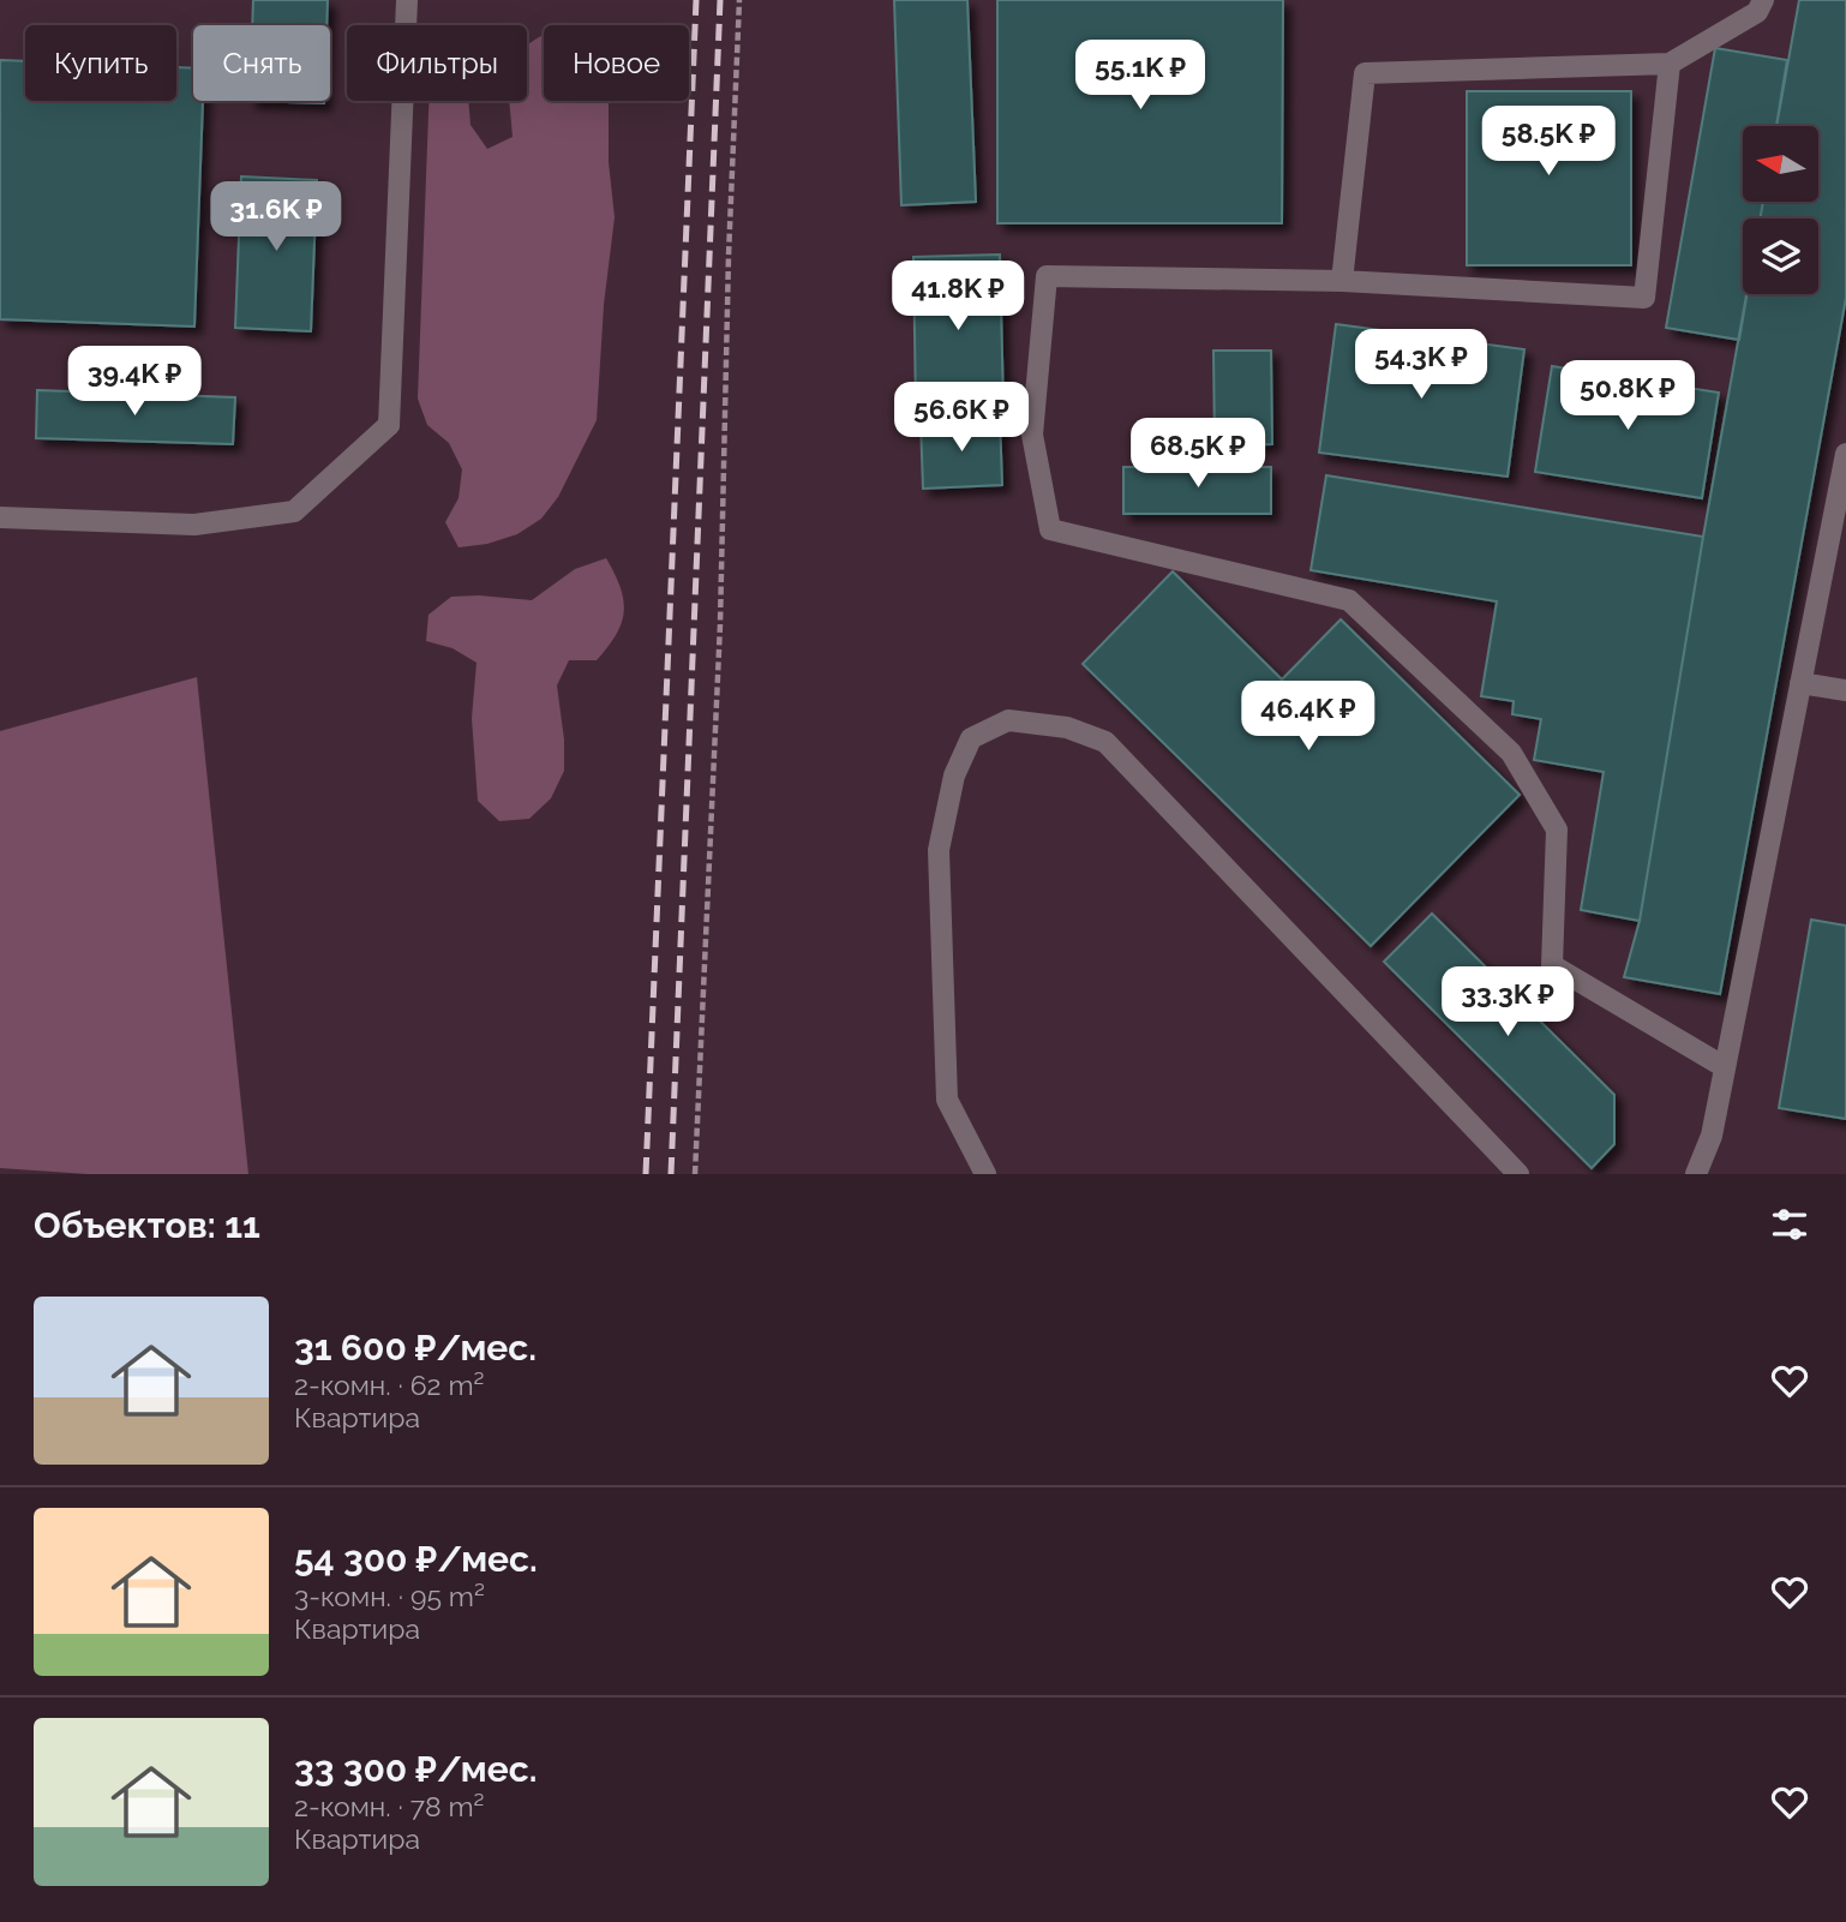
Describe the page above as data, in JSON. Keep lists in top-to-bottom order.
{
  "north": "left",
  "page": {
    "chip": [
      "Купить",
      "Снять",
      "Фильтры",
      "Новое"
    ],
    "price": [
      "55.1K ₽",
      "58.5K ₽",
      "31.6K ₽",
      "41.8K ₽",
      "54.3K ₽",
      "39.4K ₽",
      "50.8K ₽",
      "56.6K ₽",
      "68.5K ₽",
      "46.4K ₽",
      "33.3K ₽"
    ],
    "heading": "Объектов: 11",
    "list": [
      {
        "name": "31 600 ₽/мес.",
        "note": "2-комн. · 62 m² · Квартира"
      },
      {
        "name": "54 300 ₽/мес.",
        "note": "3-комн. · 95 m² · Квартира"
      },
      {
        "name": "33 300 ₽/мес.",
        "note": "2-комн. · 78 m² · Квартира"
      }
    ]
  }
}
